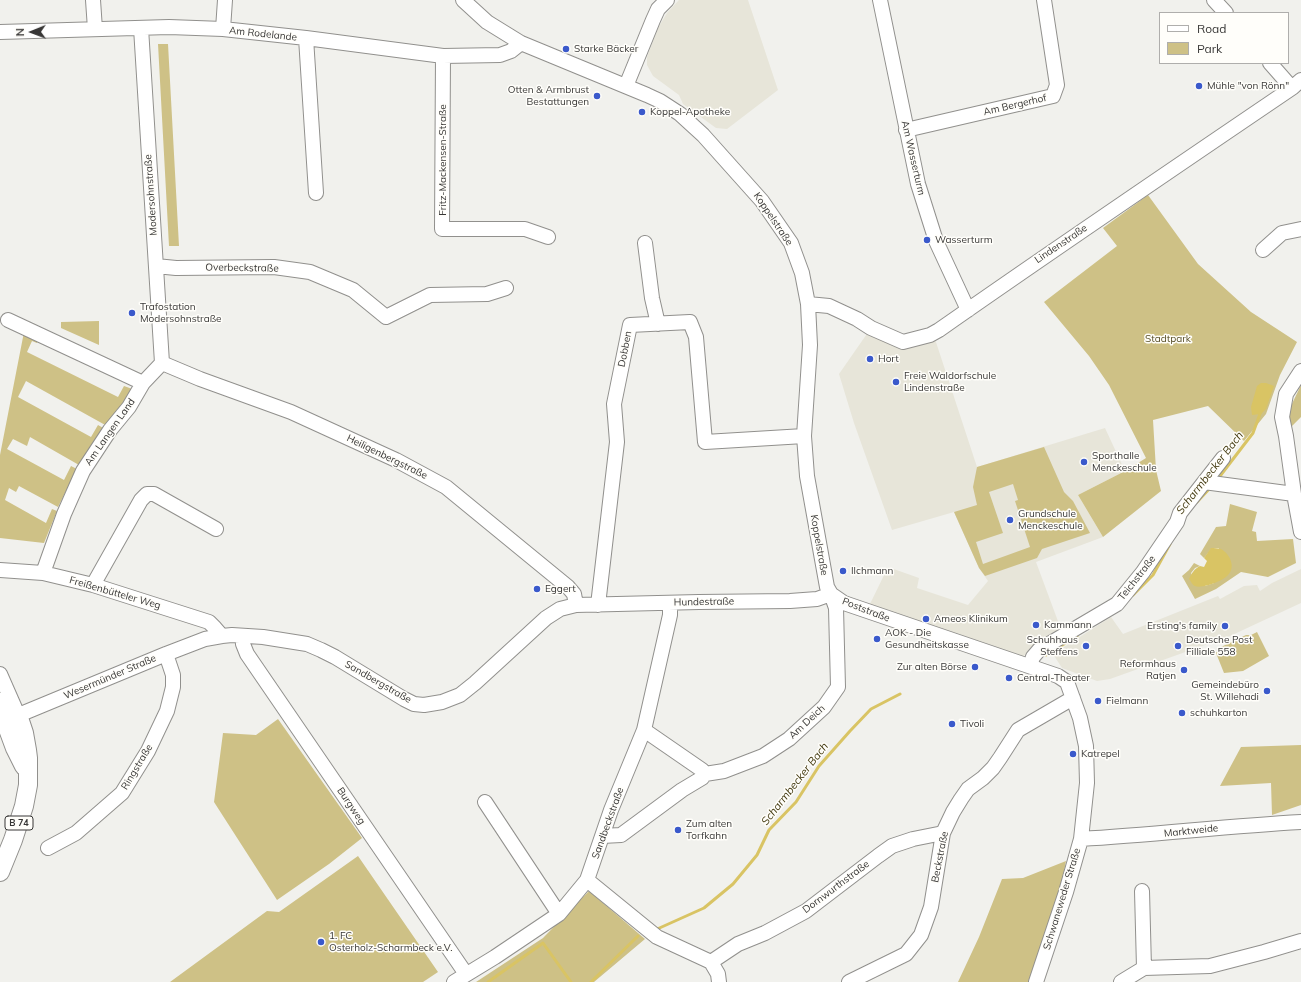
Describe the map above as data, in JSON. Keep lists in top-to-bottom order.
{
  "streets": {
    "main road": ["B 74"],
    "street": [
      "Am Rodelande",
      "Am Bergerhof",
      "Am Wasserturm",
      "Fritz-Mackensen-Straße",
      "Modersohnstraße",
      "Koppelstraße",
      "Lindenstraße",
      "Overbeckstraße",
      "Dobben",
      "Am Langen Land",
      "Heiligenbergstraße",
      "Teichstraße",
      "Freißenbütteler Weg",
      "Hundestraße",
      "Poststraße",
      "Wesermünder Straße",
      "Sandbergstraße",
      "Am Deich",
      "Ringstraße",
      "Burgweg",
      "Sandbeckstraße",
      "Marktweide",
      "Beckstraße",
      "Dornwurthstraße",
      "Schwaneweder Straße"
    ]
  },
  "crossings": [
    ["Am Rodelande", "Fritz-Mackensen-Straße"],
    ["Am Rodelande", "Modersohnstraße"],
    ["Am Rodelande", "Koppelstraße"],
    ["Am Bergerhof", "Am Wasserturm"],
    ["Am Wasserturm", "Lindenstraße"],
    ["Modersohnstraße", "Overbeckstraße"],
    ["Modersohnstraße", "Am Langen Land"],
    ["Modersohnstraße", "Heiligenbergstraße"],
    ["Koppelstraße", "Lindenstraße"],
    ["Koppelstraße", "Dobben"],
    ["Koppelstraße", "Hundestraße"],
    ["Koppelstraße", "Poststraße"],
    ["Koppelstraße", "Am Deich"],
    ["Dobben", "Hundestraße"],
    ["Am Langen Land", "Heiligenbergstraße"],
    ["Am Langen Land", "Freißenbütteler Weg"],
    ["Heiligenbergstraße", "Hundestraße"],
    ["Heiligenbergstraße", "Sandbergstraße"],
    ["Teichstraße", "Poststraße"],
    ["Freißenbütteler Weg", "Wesermünder Straße"],
    ["Freißenbütteler Weg", "Sandbergstraße"],
    ["Hundestraße", "Poststraße"],
    ["Hundestraße", "Sandbergstraße"],
    ["Hundestraße", "Am Deich"],
    ["Hundestraße", "Sandbeckstraße"],
    ["Poststraße", "Am Deich"],
    ["Poststraße", "Beckstraße"],
    ["Poststraße", "Schwaneweder Straße"],
    ["Wesermünder Straße", "Sandbergstraße"],
    ["Wesermünder Straße", "Ringstraße"],
    ["Sandbergstraße", "Burgweg"],
    ["Am Deich", "Sandbeckstraße"],
    ["Burgweg", "Sandbeckstraße"],
    ["Marktweide", "Schwaneweder Straße"],
    ["Beckstraße", "Dornwurthstraße"],
    ["Beckstraße", "Schwaneweder Straße"]
  ],
  "water": ["Scharmbecker Bach"],
  "parks": ["Stadtpark"],
  "places": [
    "Starke Bäcker",
    "Mühle \"von Rönn\"",
    "Otten & Armbrust Bestattungen",
    "Koppel-Apotheke",
    "Wasserturm",
    "Trafostation Modersohnstraße",
    "Hort",
    "Freie Waldorfschule Lindenstraße",
    "Sporthalle Menckeschule",
    "Grundschule Menckeschule",
    "Ilchmann",
    "Eggert",
    "Ameos Klinikum",
    "Kammann",
    "Ersting's family",
    "AOK - Die Gesundheitskasse",
    "Schuhhaus Steffens",
    "Deutsche Post Filliale 558",
    "Zur alten Börse",
    "Reformhaus Ratjen",
    "Central-Theater",
    "Gemeindebüro St. Willehadi",
    "Fielmann",
    "schuhkarton",
    "Tivoli",
    "Katrepel",
    "Zum alten Torfkahn",
    "1. FC Osterholz-Scharmbeck e.V."
  ],
  "legend": ["Road", "Park"],
  "north": "left"
}
